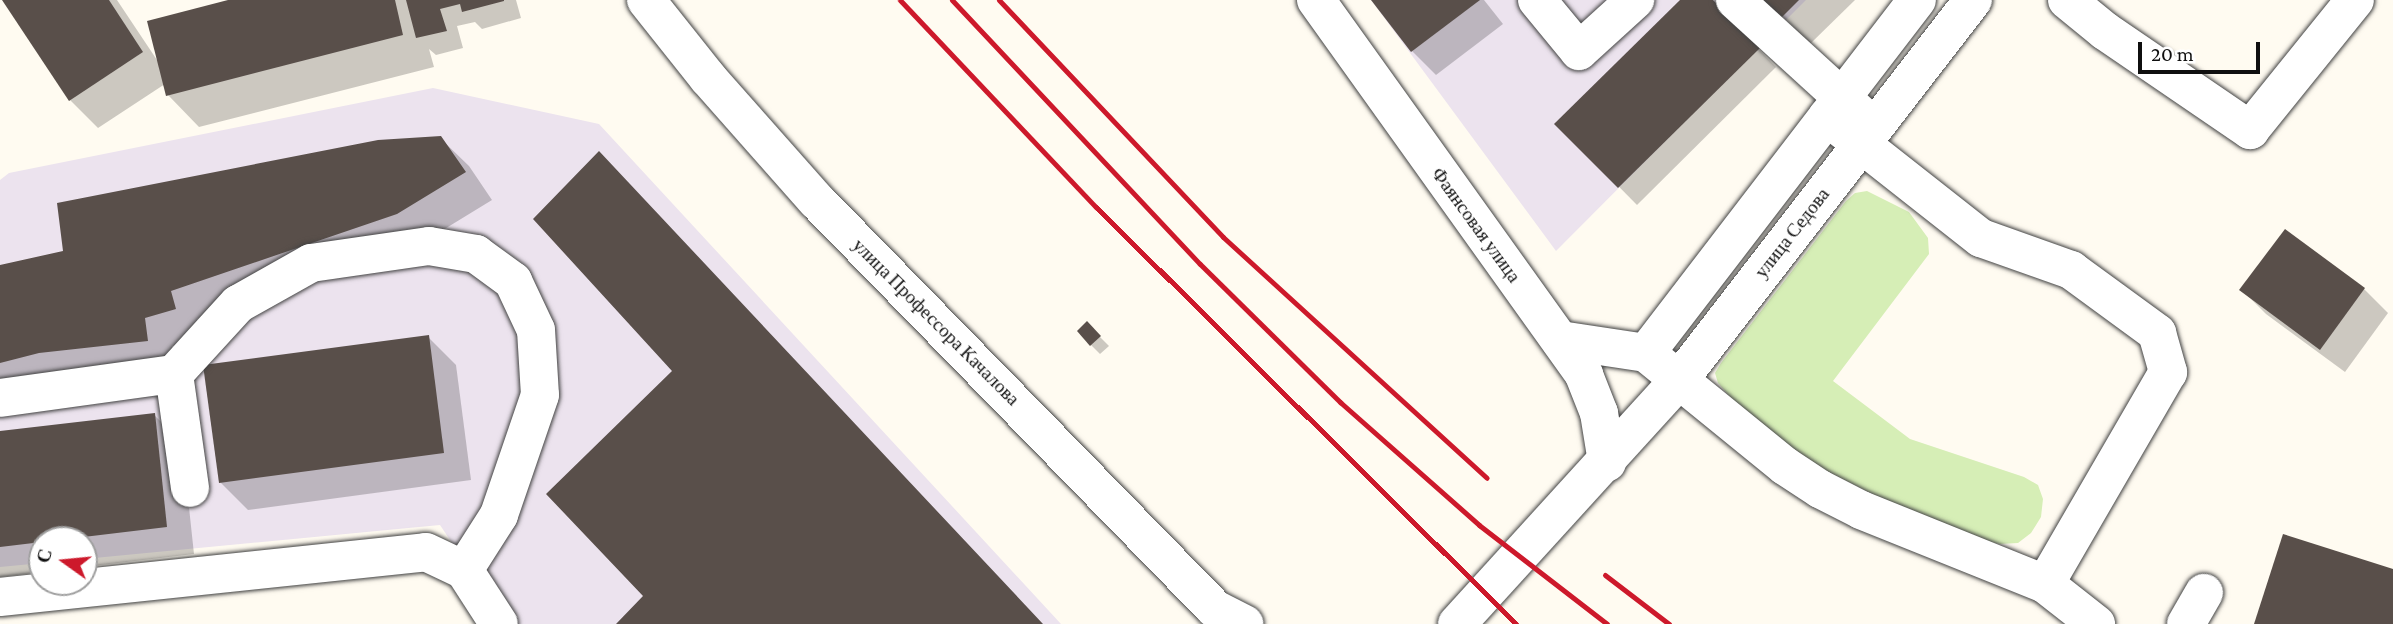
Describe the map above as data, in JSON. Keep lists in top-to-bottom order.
{
  "streets": {
    "street": ["Фаянсовая улица", "улица Седова", "улица Профессора Качалова"]
  },
  "crossings": [
    ["Фаянсовая улица", "улица Седова"]
  ],
  "scale_bar": "20 m",
  "north": "left"
}
